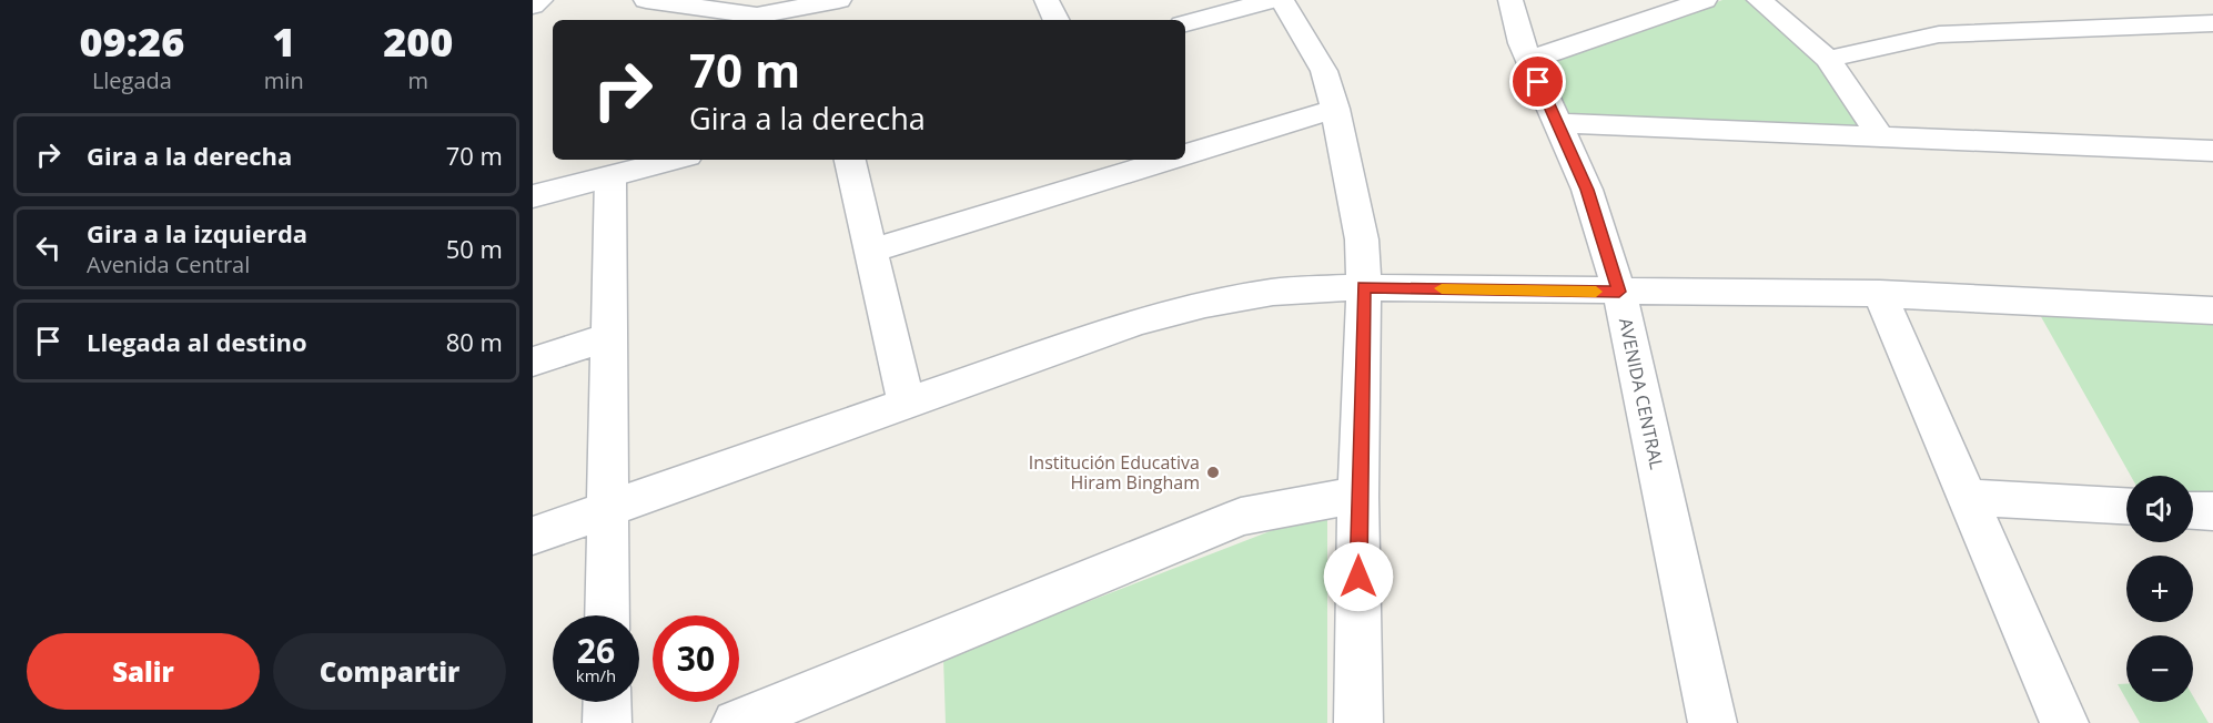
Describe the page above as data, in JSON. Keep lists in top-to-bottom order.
{
  "streets": {
    "street": ["AVENIDA CENTRAL"]
  },
  "places": ["Institución Educativa Hiram Bingham"],
  "page": {
    "eta": [
      "09:26",
      "Llegada",
      "1",
      "min",
      "200",
      "m"
    ],
    "turn": ["70 m", "Gira a la derecha"],
    "list": [
      {
        "name": "Gira a la derecha",
        "value": "70 m"
      },
      {
        "name": "Gira a la izquierda",
        "note": "Avenida Central",
        "value": "50 m"
      },
      {
        "name": "Llegada al destino",
        "value": "80 m"
      }
    ],
    "map_buttons": ["+", "−"],
    "speed": "26 km/h",
    "limit": "30",
    "buttons": ["Salir", "Compartir"]
  }
}
